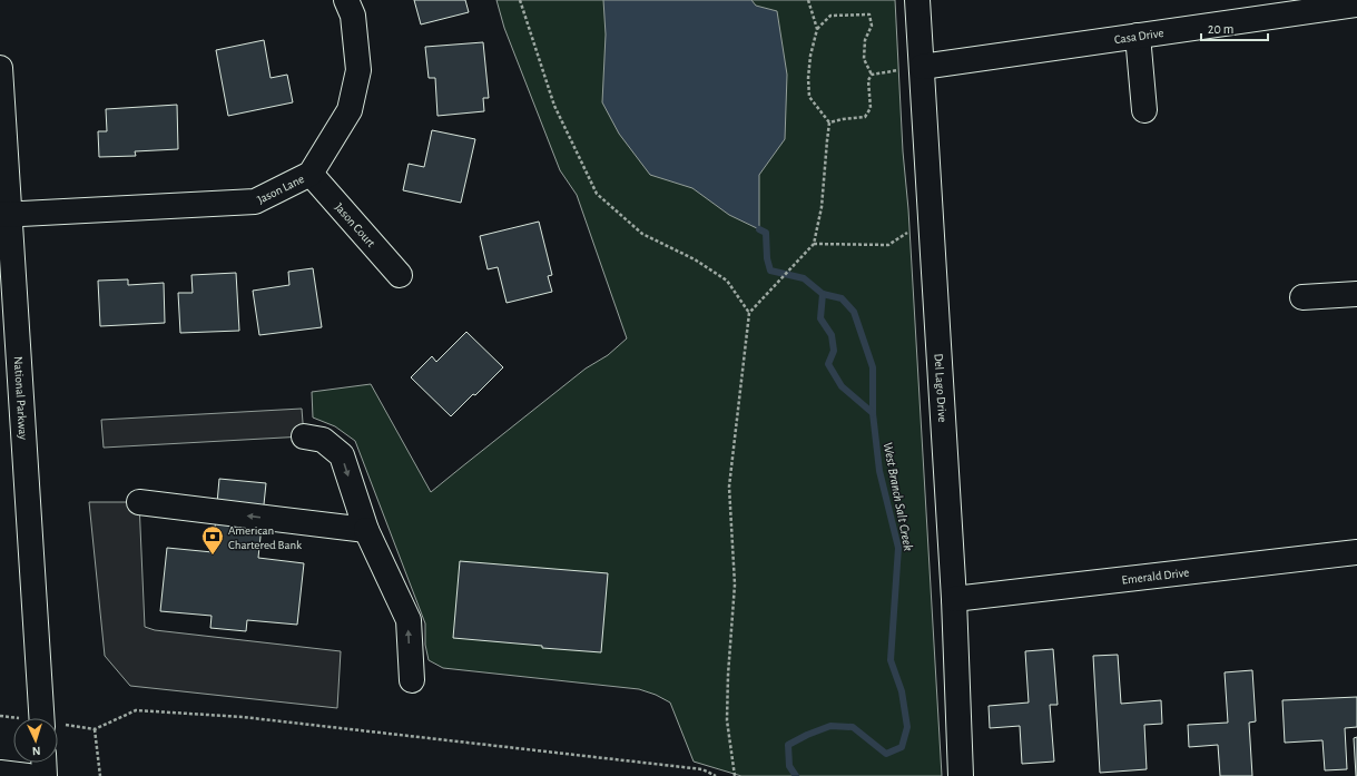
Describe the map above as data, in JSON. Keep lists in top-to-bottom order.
{
  "streets": {
    "street": [
      "Casa Drive",
      "Jason Lane",
      "Jason Court",
      "Del Lago Drive",
      "National Parkway",
      "Emerald Drive"
    ]
  },
  "crossings": [
    ["Casa Drive", "Del Lago Drive"],
    ["Jason Lane", "Jason Court"],
    ["Jason Lane", "National Parkway"],
    ["Del Lago Drive", "Emerald Drive"]
  ],
  "water": ["West Branch Salt Creek"],
  "places": {
    "bank": ["American Chartered Bank"]
  },
  "scale_bar": "20 m",
  "north": "bottom"
}
